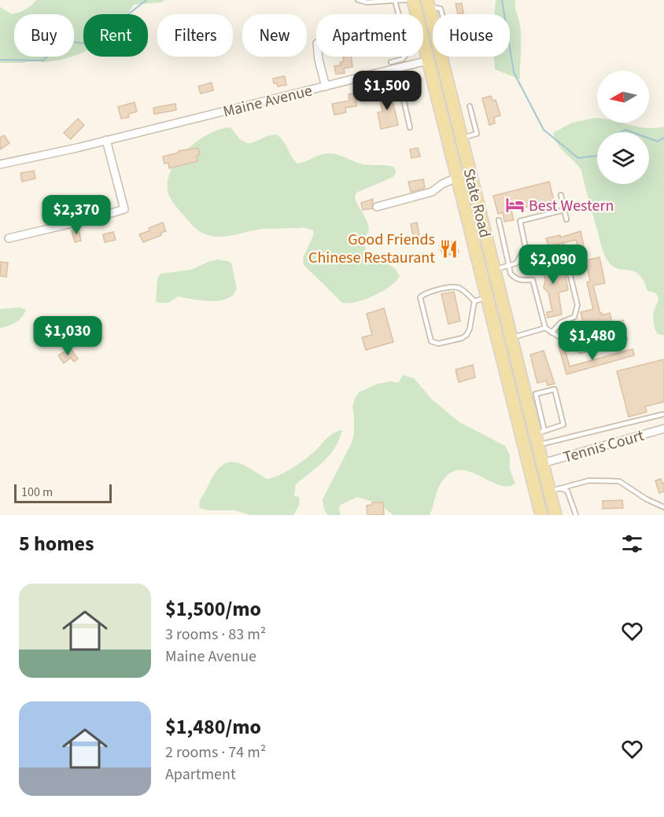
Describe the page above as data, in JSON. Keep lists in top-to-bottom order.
{
  "streets": {
    "main road": ["State Road"],
    "street": ["Maine Avenue", "Tennis Court"]
  },
  "crossings": [
    ["Maine Avenue", "State Road"],
    ["State Road", "Tennis Court"]
  ],
  "places": {
    "hotel": ["Best Western"],
    "restaurant": ["Good Friends Chinese Restaurant"]
  },
  "scale_bar": "100 m",
  "north": "left",
  "page": {
    "chip": [
      "Buy",
      "Rent",
      "Filters",
      "New",
      "Apartment",
      "House"
    ],
    "price": [
      "$1,500",
      "$2,370",
      "$2,090",
      "$1,030",
      "$1,480"
    ],
    "scale": "100 m",
    "heading": "5 homes",
    "list": [
      {
        "name": "$1,500/mo",
        "note": "3 rooms · 83 m² · Maine Avenue"
      },
      {
        "name": "$1,480/mo",
        "note": "2 rooms · 74 m² · Apartment"
      }
    ]
  }
}
